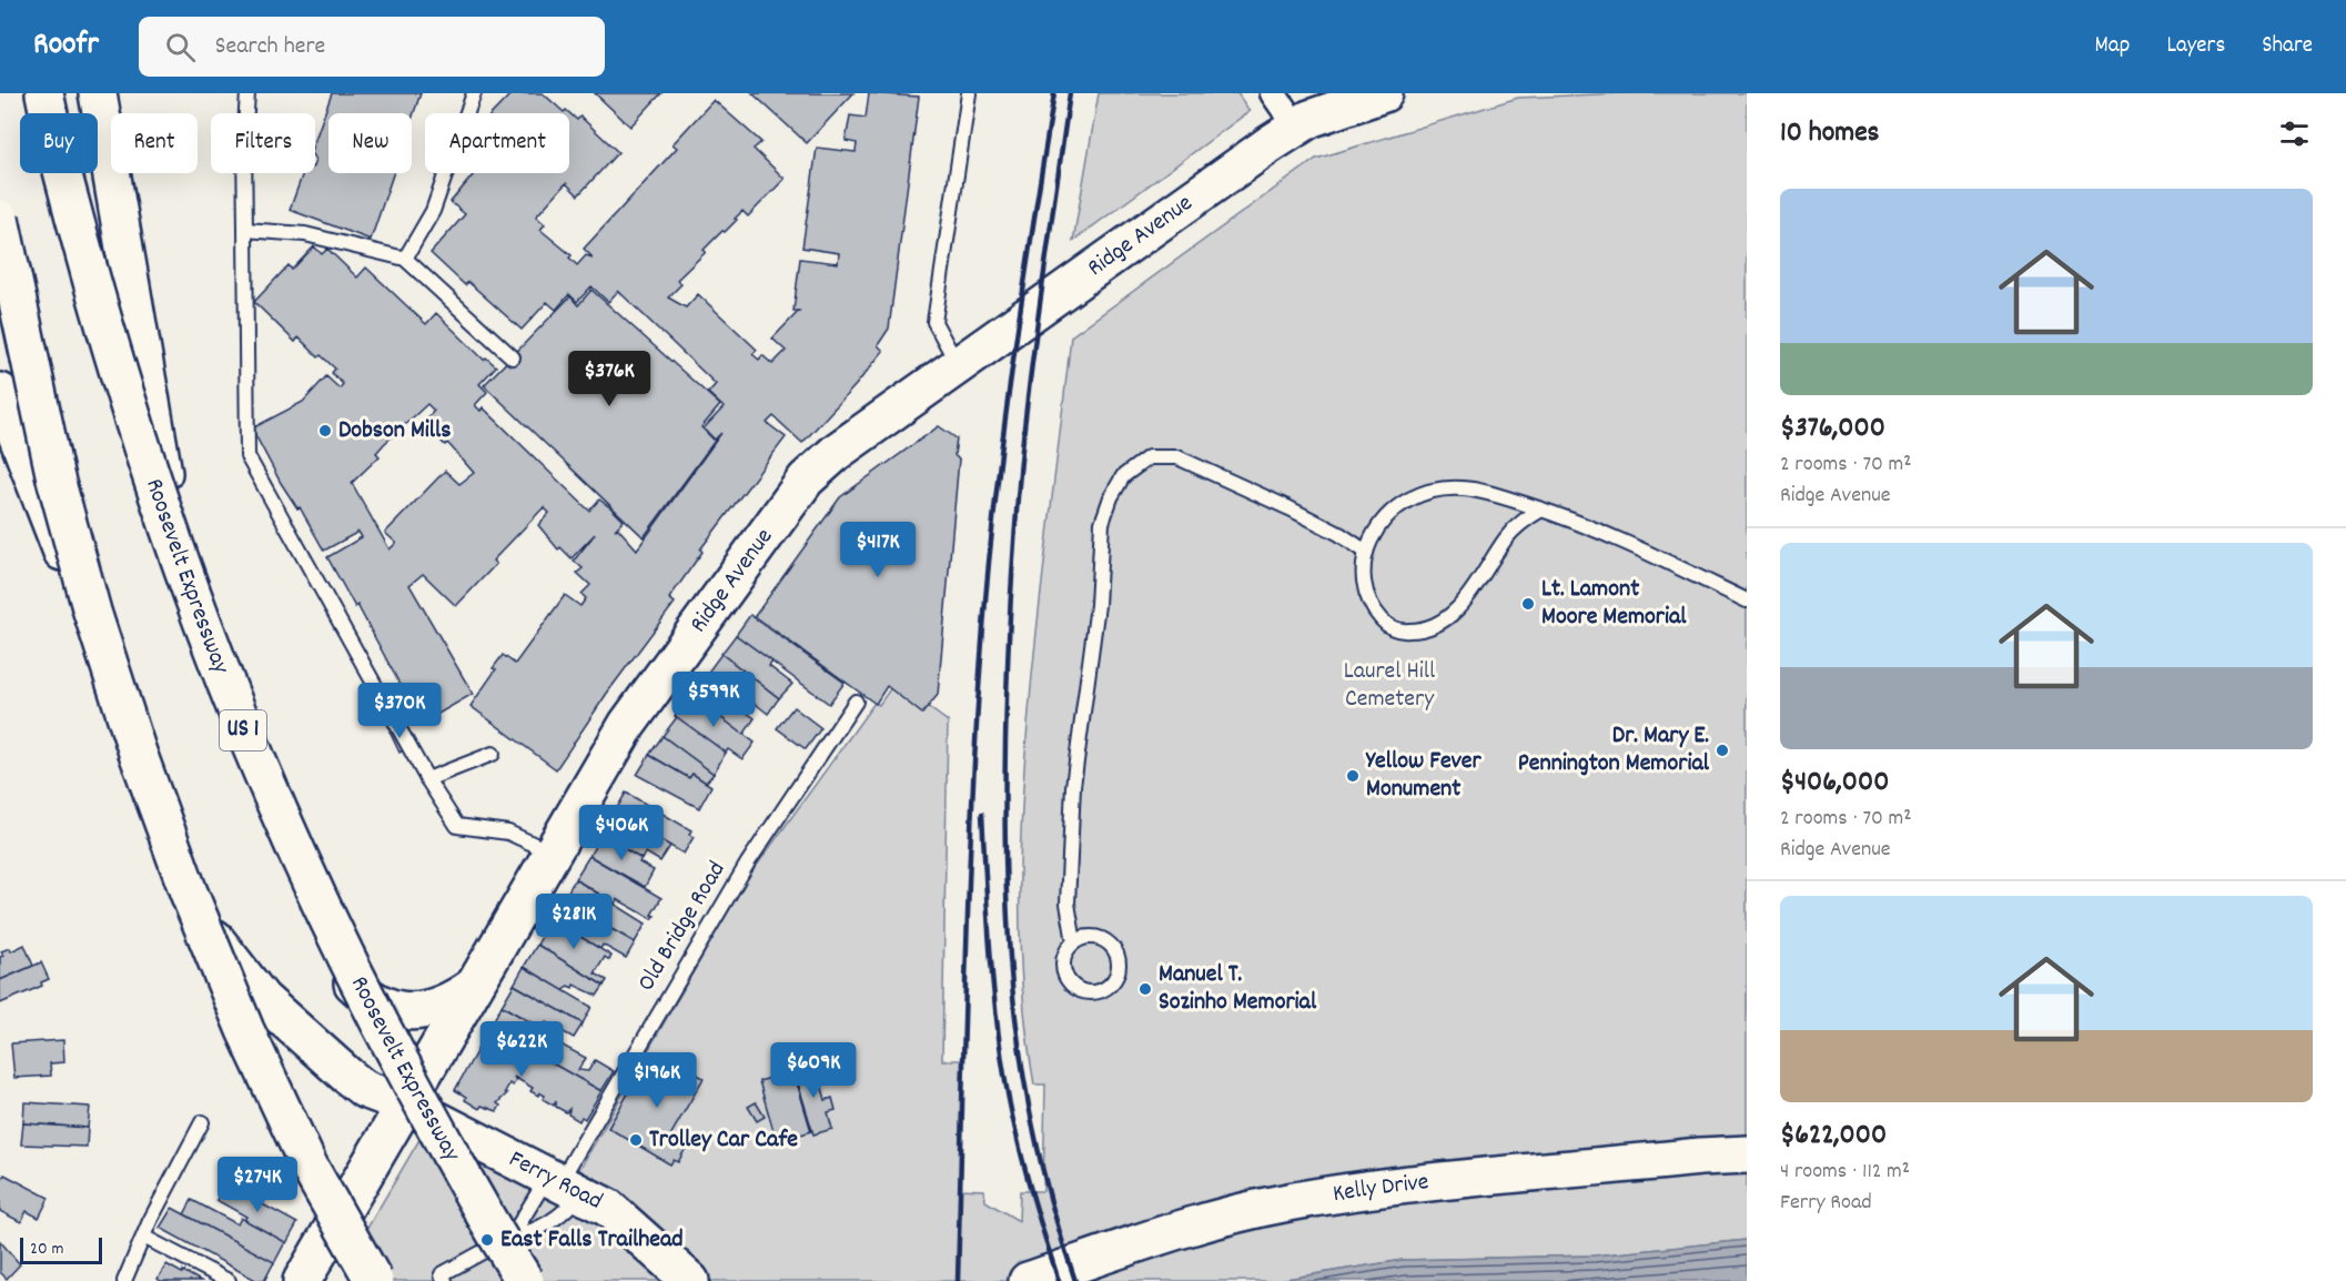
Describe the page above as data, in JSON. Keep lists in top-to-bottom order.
{
  "streets": {
    "main road": [
      "Ridge Avenue",
      "Roosevelt Expressway",
      "US 1",
      "Ferry Road",
      "Kelly Drive"
    ],
    "lane": ["Old Bridge Road"]
  },
  "crossings": [
    ["Ridge Avenue", "Ferry Road"],
    ["Old Bridge Road", "Ferry Road"]
  ],
  "parks": ["Laurel Hill Cemetery"],
  "places": [
    "Dobson Mills",
    "Lt. Lamont Moore Memorial",
    "Dr. Mary E. Pennington Memorial",
    "Yellow Fever Monument",
    "Manuel T. Sozinho Memorial",
    "Trolley Car Cafe",
    "East Falls Trailhead"
  ],
  "scale_bar": "20 m",
  "page": {
    "header": "Roofr",
    "search": "Search here",
    "nav": ["Map", "Layers", "Share"],
    "heading": "10 homes",
    "chip": [
      "Buy",
      "Rent",
      "Filters",
      "New",
      "Apartment"
    ],
    "list": [
      {
        "name": "$376,000",
        "note": "2 rooms · 70 m² · Ridge Avenue"
      },
      {
        "name": "$406,000",
        "note": "2 rooms · 70 m² · Ridge Avenue"
      },
      {
        "name": "$622,000",
        "note": "4 rooms · 112 m² · Ferry Road"
      }
    ],
    "price": [
      "$376K",
      "$417K",
      "$599K",
      "$370K",
      "$406K",
      "$281K",
      "$622K",
      "$609K",
      "$196K",
      "$274K"
    ],
    "scale": "20 m"
  }
}
